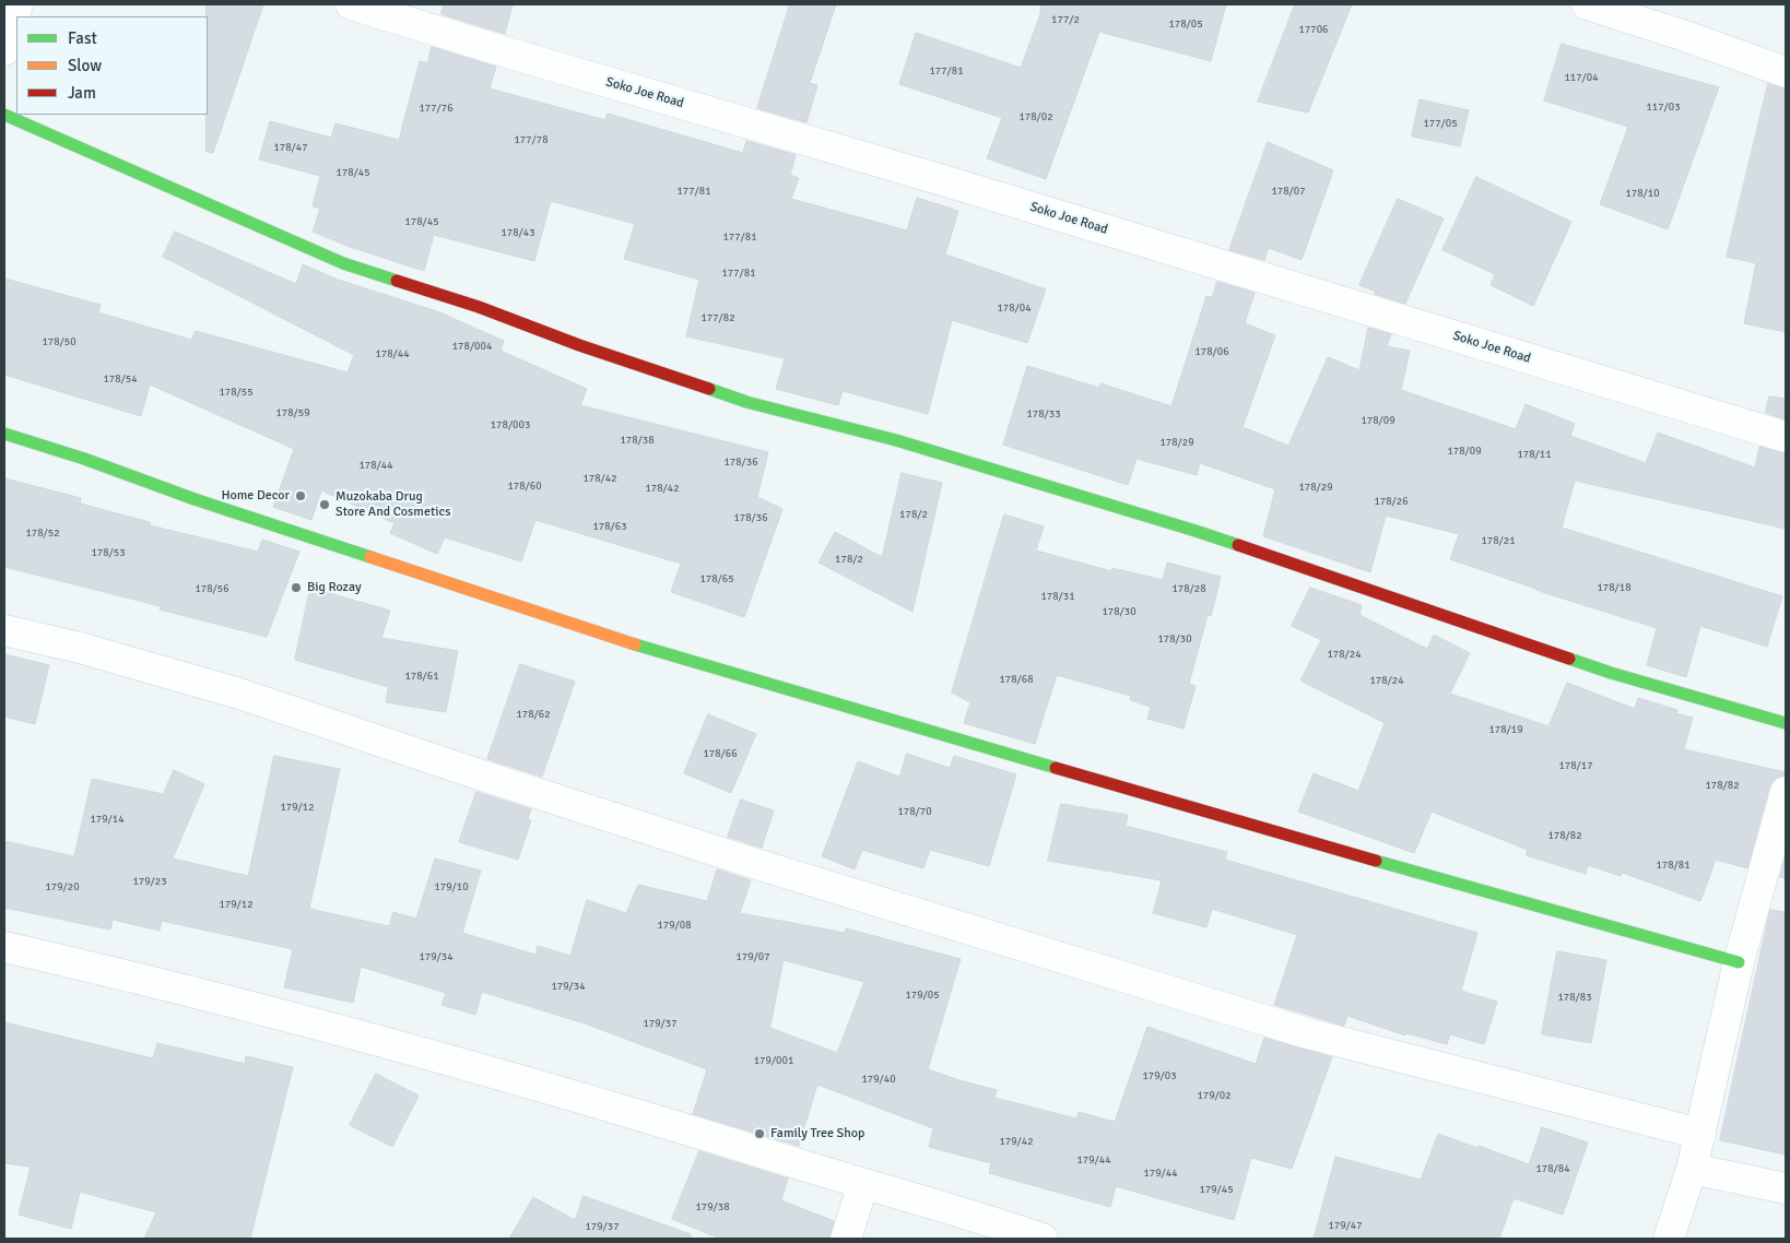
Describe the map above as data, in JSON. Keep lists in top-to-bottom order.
{
  "streets": {
    "street": ["Soko Joe Road"]
  },
  "places": [
    "Home Decor",
    "Muzokaba Drug Store And Cosmetics",
    "Big Rozay",
    "Family Tree Shop"
  ],
  "house_numbers": [
    "177/2",
    "178/05",
    "17706",
    "177/81",
    "117/04",
    "117/03",
    "177/76",
    "178/02",
    "177/05",
    "177/78",
    "178/47",
    "178/45",
    "177/81",
    "178/07",
    "178/10",
    "178/45",
    "178/43",
    "177/81",
    "177/81",
    "178/04",
    "177/82",
    "178/50",
    "178/004",
    "178/06",
    "178/44",
    "178/54",
    "178/55",
    "178/59",
    "178/33",
    "178/09",
    "178/003",
    "178/38",
    "178/29",
    "178/09",
    "178/11",
    "178/36",
    "178/44",
    "178/42",
    "178/60",
    "178/29",
    "178/42",
    "178/26",
    "178/2",
    "178/36",
    "178/63",
    "178/52",
    "178/21",
    "178/53",
    "178/2",
    "178/65",
    "178/18",
    "178/56",
    "178/28",
    "178/31",
    "178/30",
    "178/30",
    "178/24",
    "178/61",
    "178/68",
    "178/24",
    "178/62",
    "178/19",
    "178/66",
    "178/17",
    "178/82",
    "179/12",
    "178/70",
    "179/14",
    "178/82",
    "178/81",
    "179/23",
    "179/20",
    "179/10",
    "179/12",
    "179/08",
    "179/34",
    "179/07",
    "179/34",
    "179/05",
    "178/83",
    "179/37",
    "179/001",
    "179/03",
    "179/40",
    "179/02",
    "179/42",
    "179/44",
    "178/84",
    "179/44",
    "179/45",
    "179/38",
    "179/47",
    "179/37"
  ],
  "legend": ["Fast", "Slow", "Jam"]
}
